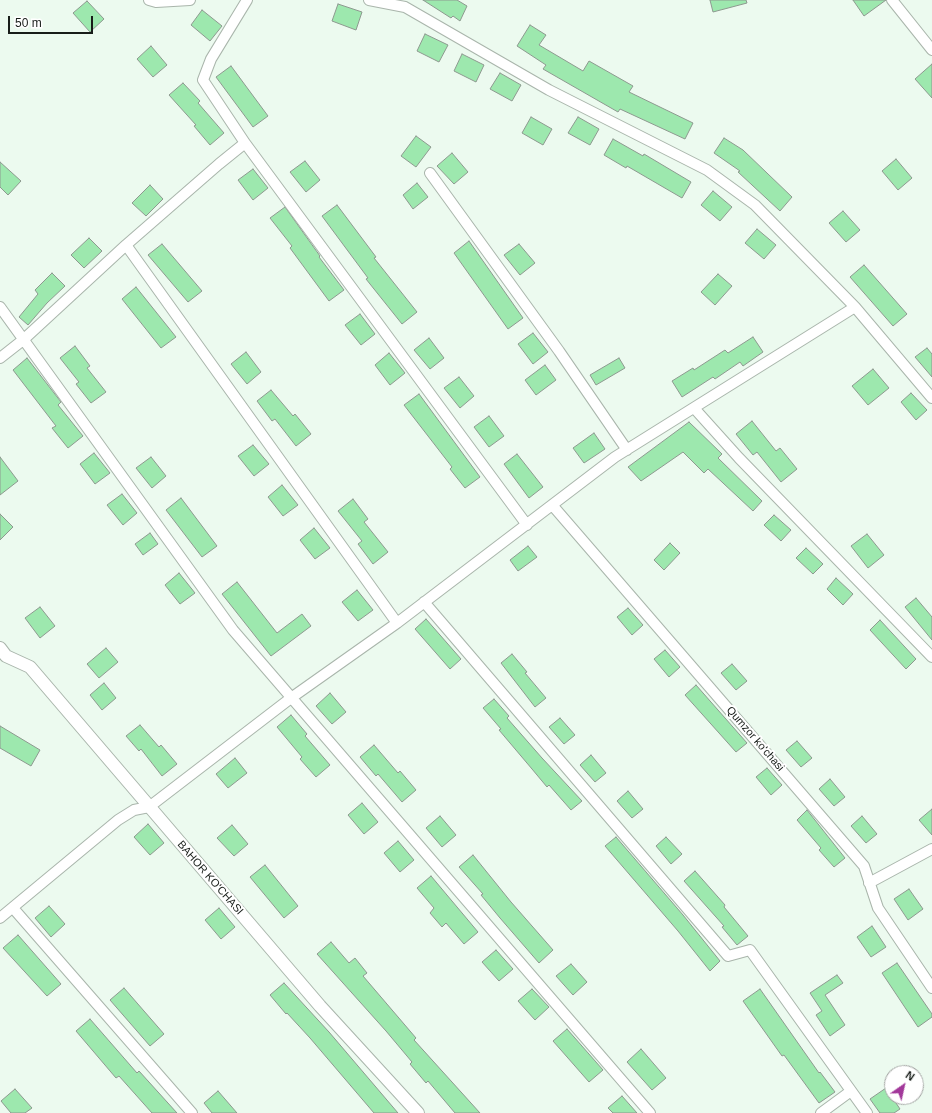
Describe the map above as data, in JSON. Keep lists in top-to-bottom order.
{
  "streets": {
    "street": ["Qumzor ko'chasi", "BAHOR KO'CHASI"]
  },
  "scale_bar": "50 m",
  "north": "top right"
}
